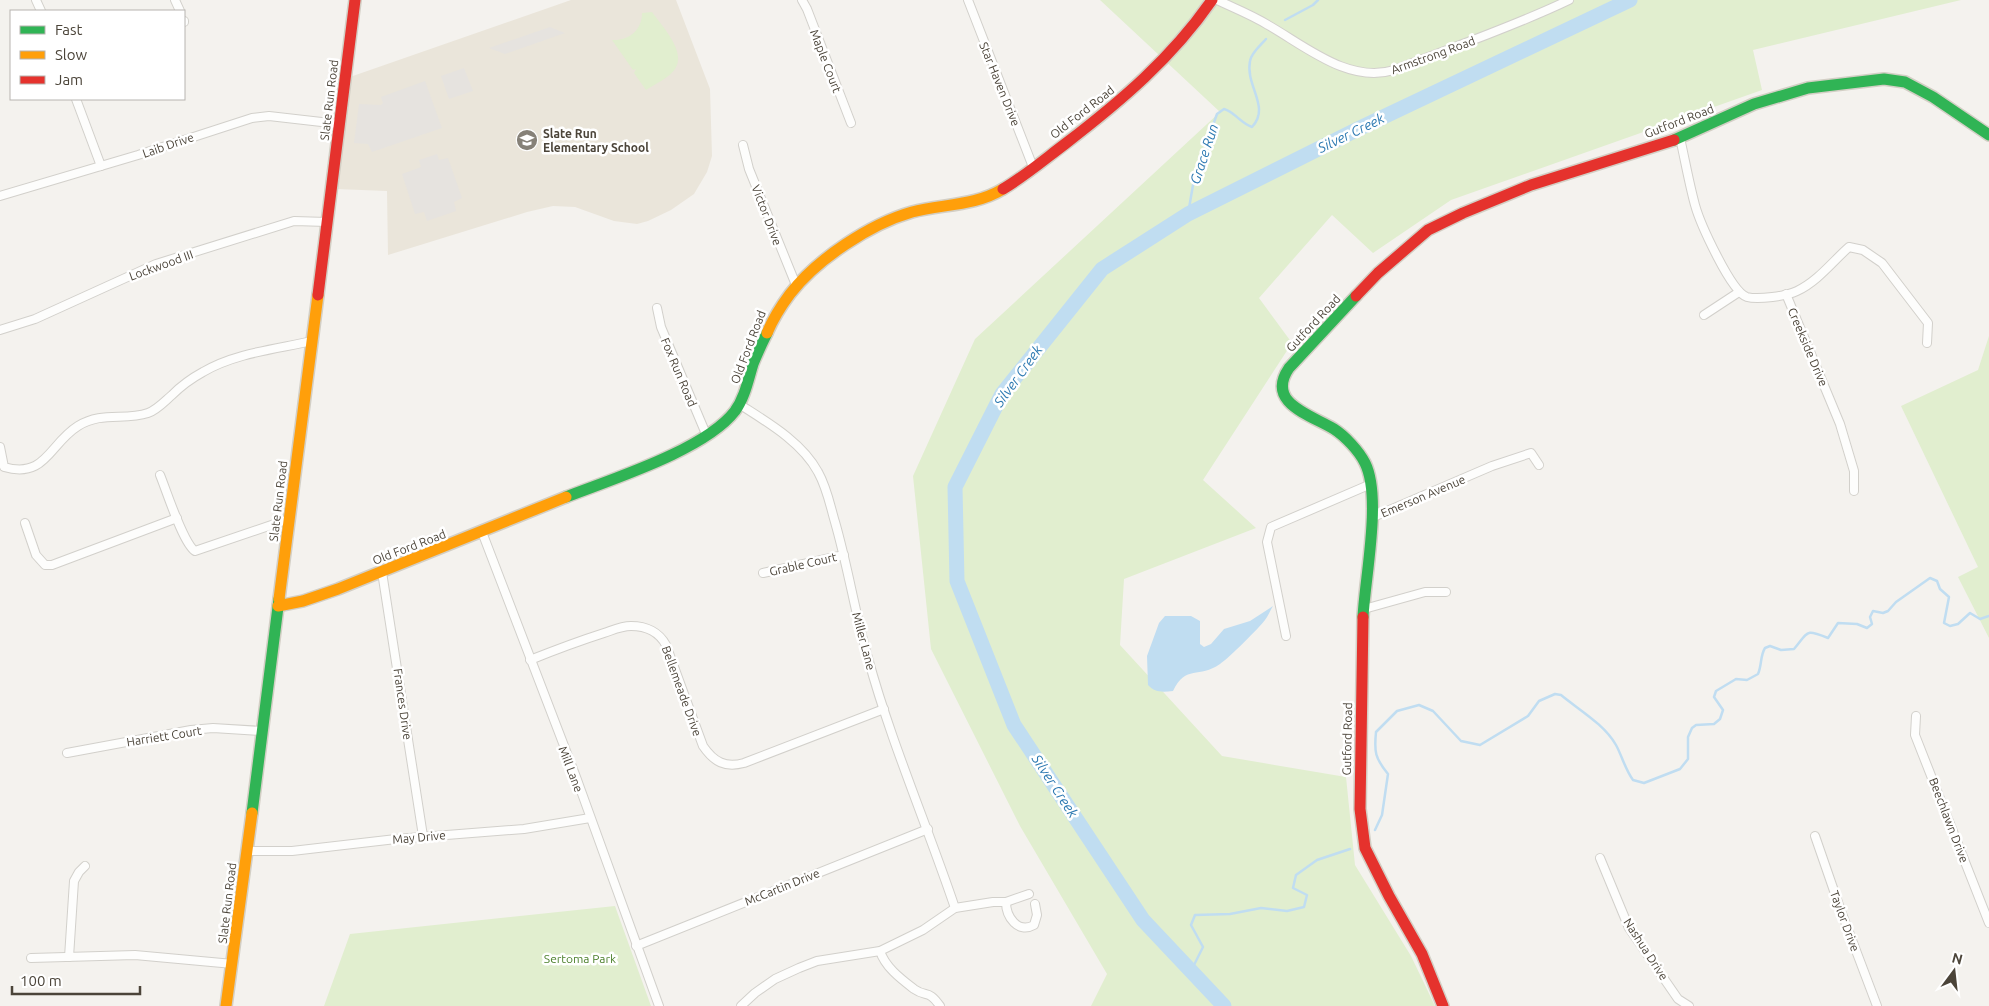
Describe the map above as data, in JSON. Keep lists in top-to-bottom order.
{
  "streets": {
    "street": [
      "Armstrong Road",
      "Maple Court",
      "Star Haven Drive",
      "Slate Run Road",
      "Old Ford Road",
      "Gutford Road",
      "Laib Drive",
      "Victor Drive",
      "Lockwood III",
      "Creekside Drive",
      "Fox Run Road",
      "Emerson Avenue",
      "Grable Court",
      "Miller Lane",
      "Bellemeade Drive",
      "Frances Drive",
      "Harriett Court",
      "Mill Lane",
      "Beechlawn Drive",
      "May Drive",
      "McCartin Drive",
      "Taylor Drive",
      "Nashua Drive"
    ]
  },
  "crossings": [
    ["Star Haven Drive", "Old Ford Road"],
    ["Slate Run Road", "Old Ford Road"],
    ["Slate Run Road", "Laib Drive"],
    ["Slate Run Road", "Lockwood III"],
    ["Slate Run Road", "Harriett Court"],
    ["Slate Run Road", "May Drive"],
    ["Old Ford Road", "Victor Drive"],
    ["Old Ford Road", "Fox Run Road"],
    ["Old Ford Road", "Miller Lane"],
    ["Old Ford Road", "Frances Drive"],
    ["Old Ford Road", "Mill Lane"],
    ["Gutford Road", "Emerson Avenue"],
    ["Grable Court", "Miller Lane"],
    ["Miller Lane", "Bellemeade Drive"],
    ["Miller Lane", "McCartin Drive"],
    ["Bellemeade Drive", "Mill Lane"],
    ["Frances Drive", "May Drive"],
    ["Mill Lane", "May Drive"],
    ["Mill Lane", "McCartin Drive"]
  ],
  "water": ["Silver Creek", "Grace Run"],
  "parks": ["Sertoma Park"],
  "places": {
    "school or university": ["Slate Run Elementary School"]
  },
  "legend": ["Fast", "Slow", "Jam"],
  "scale_bar": "100 m",
  "north": "top"
}
